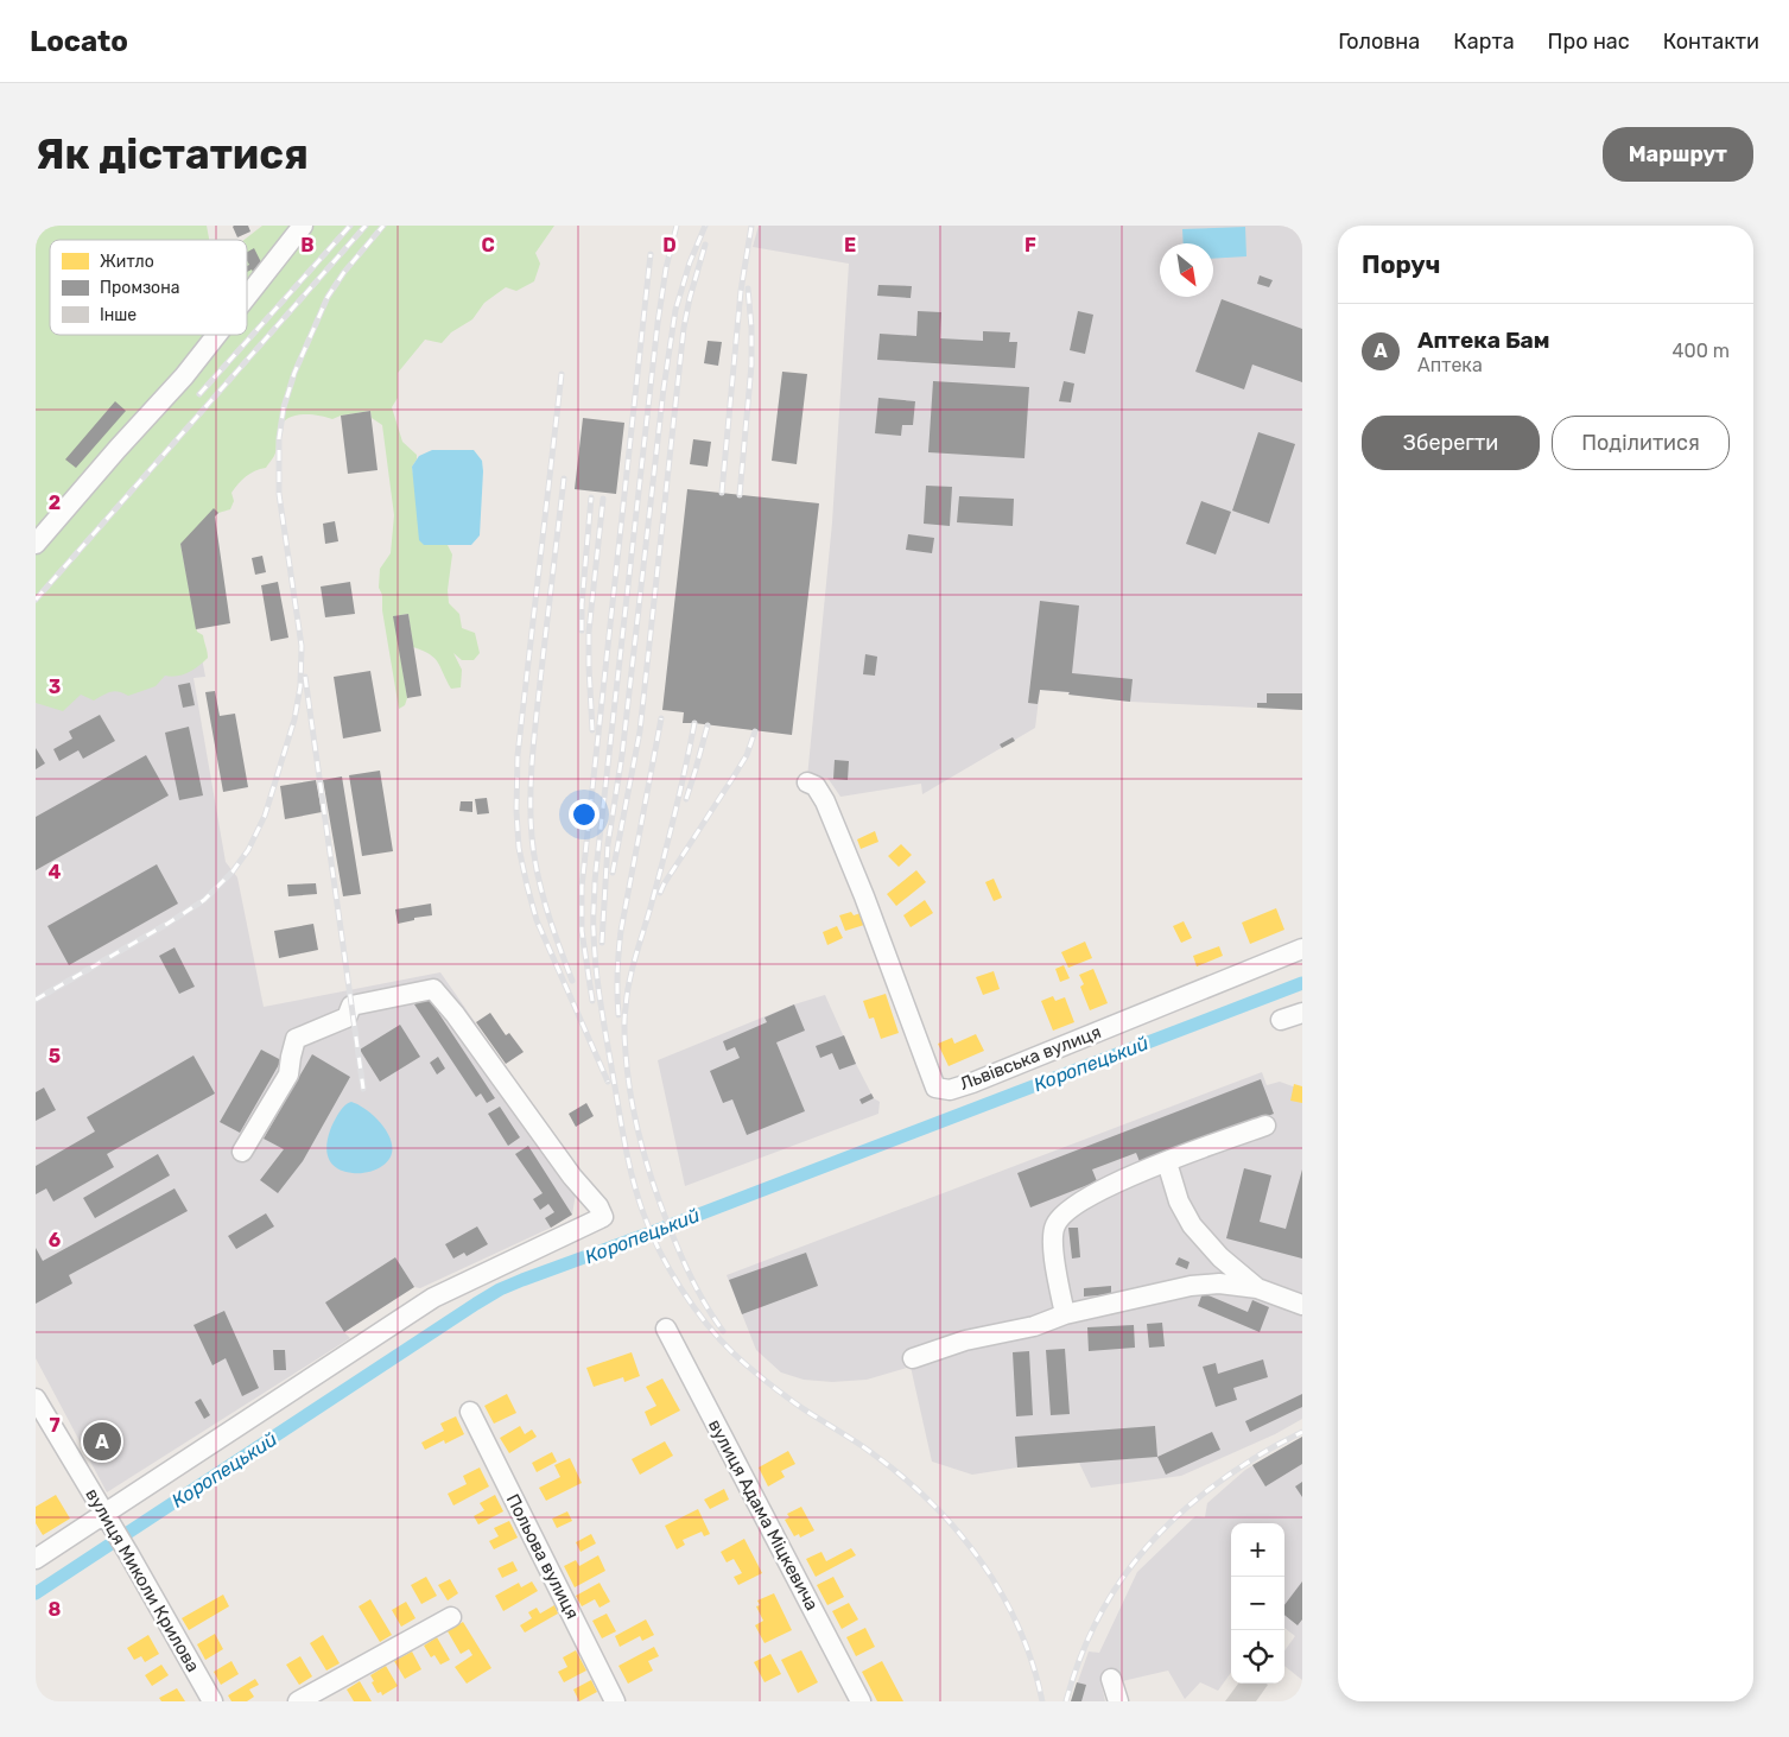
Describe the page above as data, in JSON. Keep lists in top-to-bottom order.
{
  "streets": {
    "street": [
      "Львівська вулиця",
      "вулиця Адама Міцкевича",
      "Польова вулиця",
      "вулиця Миколи Крилова"
    ]
  },
  "water": ["Коропецький"],
  "legend": ["Житло", "Промзона", "Інше"],
  "north": "bottom right",
  "page": {
    "header": "Locato",
    "nav": [
      "Головна",
      "Карта",
      "Про нас",
      "Контакти"
    ],
    "buttons": [
      "Маршрут",
      ["Зберегти", "Поділитися"]
    ],
    "title": "Як дістатися",
    "heading": "Поруч",
    "list": [
      {
        "mark": "A",
        "name": "Аптека Бам",
        "note": "Аптека",
        "value": "400 m"
      }
    ],
    "pins": "A",
    "map_buttons": ["+", "−"]
  },
  "grid": {
    "columns": [
      "B",
      "C",
      "D",
      "E",
      "F"
    ],
    "rows": [
      "2",
      "3",
      "4",
      "5",
      "6",
      "7",
      "8"
    ]
  }
}
